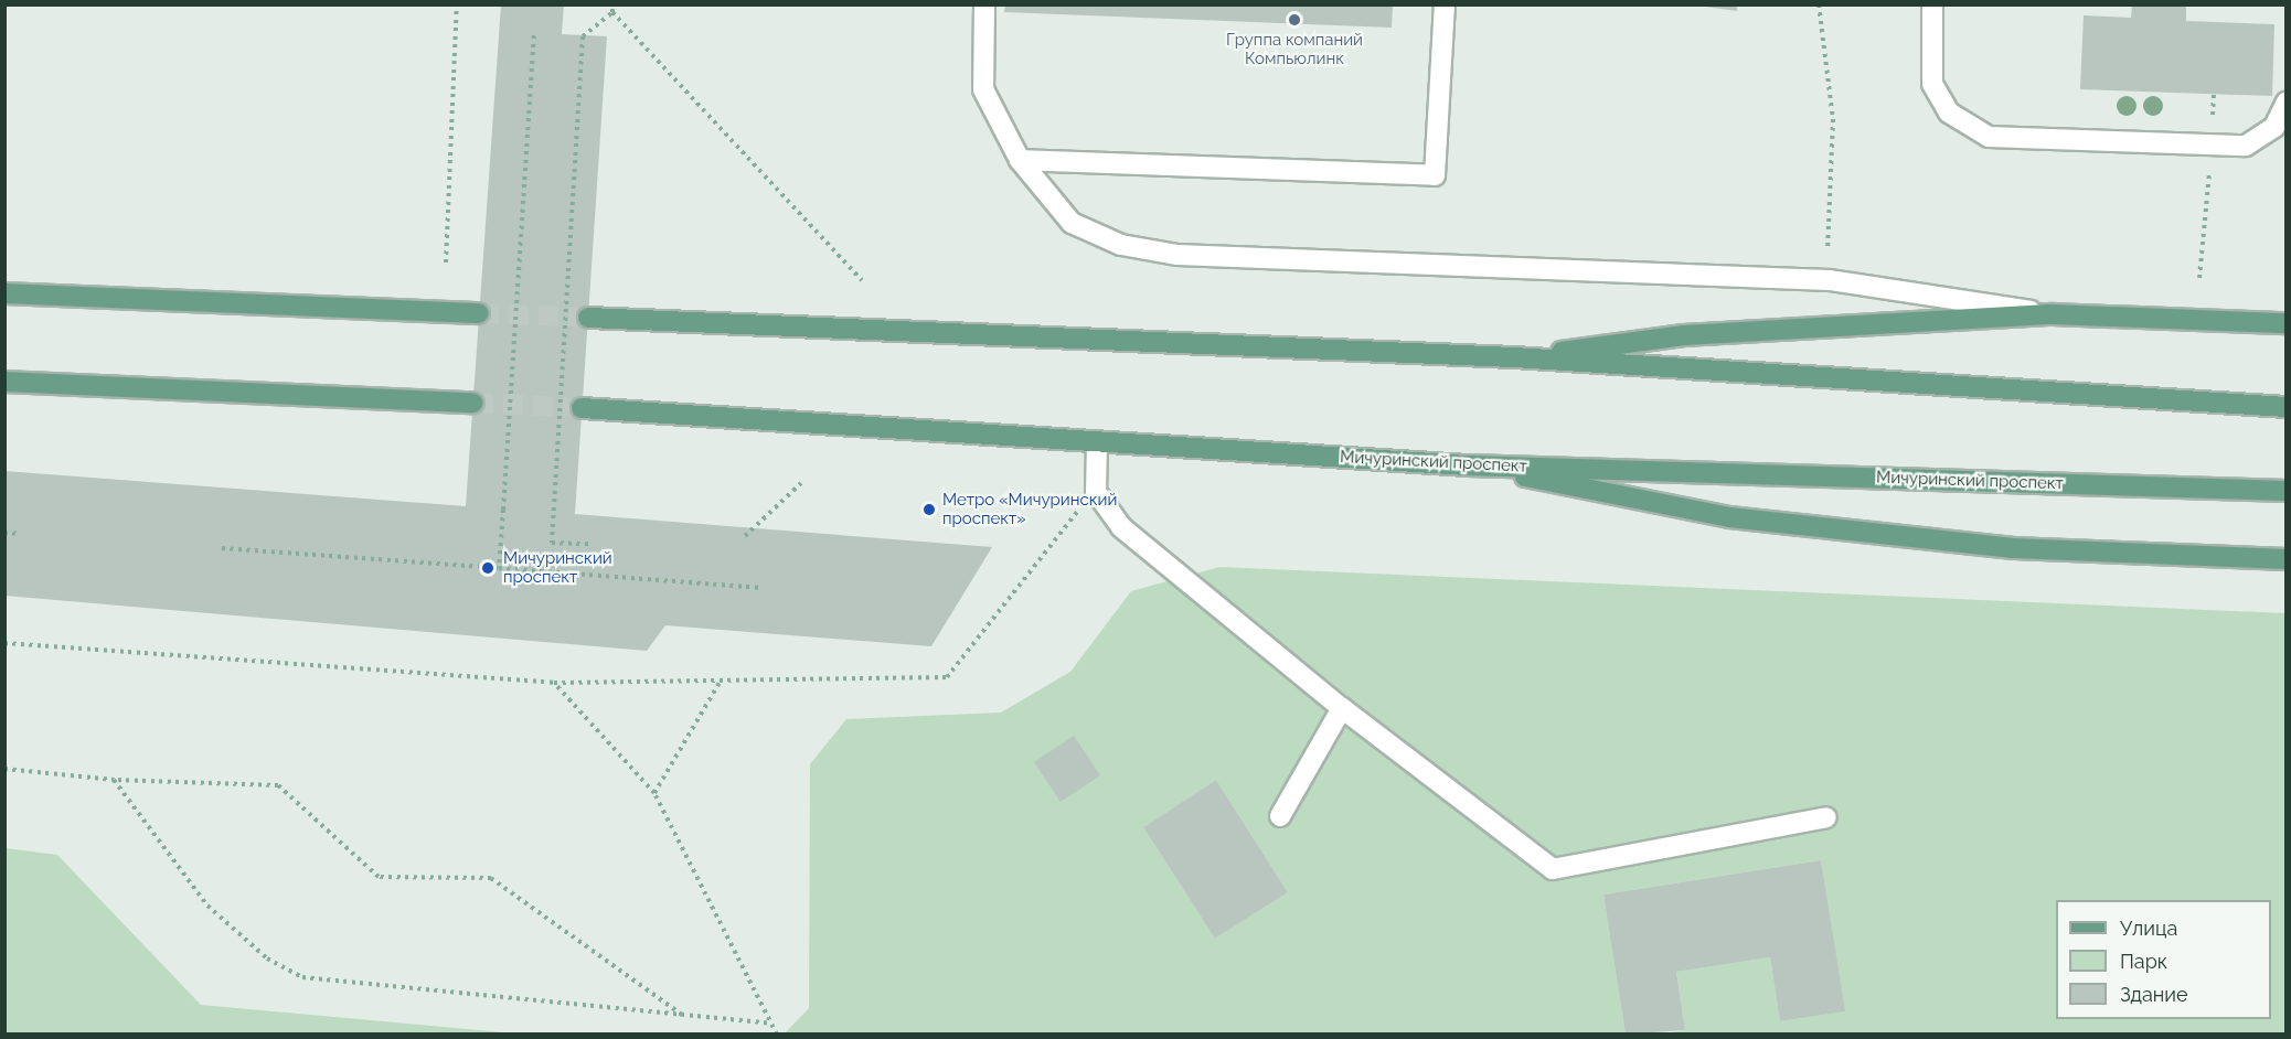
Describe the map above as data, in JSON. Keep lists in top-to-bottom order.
{
  "streets": {
    "main road": ["Мичуринский проспект"]
  },
  "places": ["Группа компаний Компьюлинк", "Метро «Мичуринский проспект»", "Мичуринский проспект"],
  "legend": ["Улица", "Парк", "Здание"]
}
